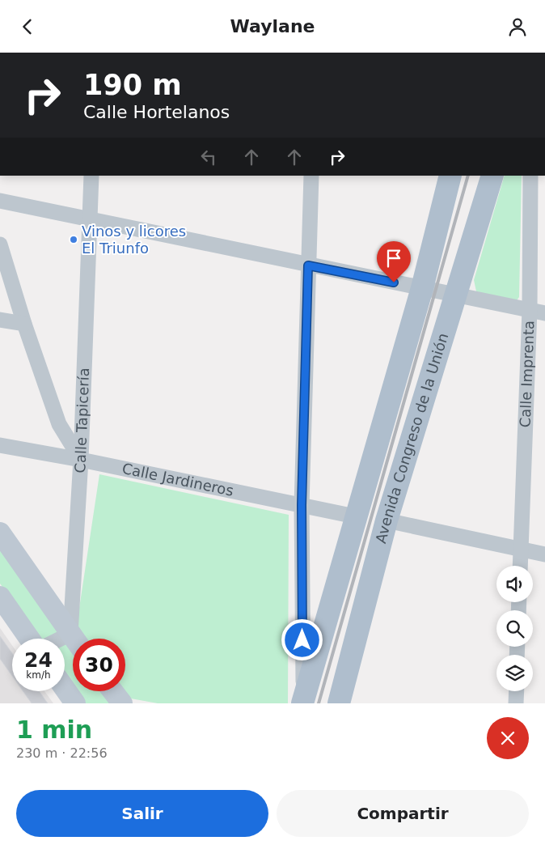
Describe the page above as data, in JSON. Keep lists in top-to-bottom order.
{
  "streets": {
    "main road": ["Avenida Congreso de la Unión"],
    "street": ["Calle Imprenta", "Calle Tapicería", "Calle Jardineros"]
  },
  "crossings": [
    ["Calle Tapicería", "Calle Jardineros"]
  ],
  "places": ["Vinos y licores El Triunfo"],
  "page": {
    "header": "Waylane",
    "turn": ["190 m", "Calle Hortelanos"],
    "speed": "24 km/h",
    "limit": "30",
    "heading": ["1 min", "230 m · 22:56"],
    "buttons": ["Salir", "Compartir"]
  }
}
